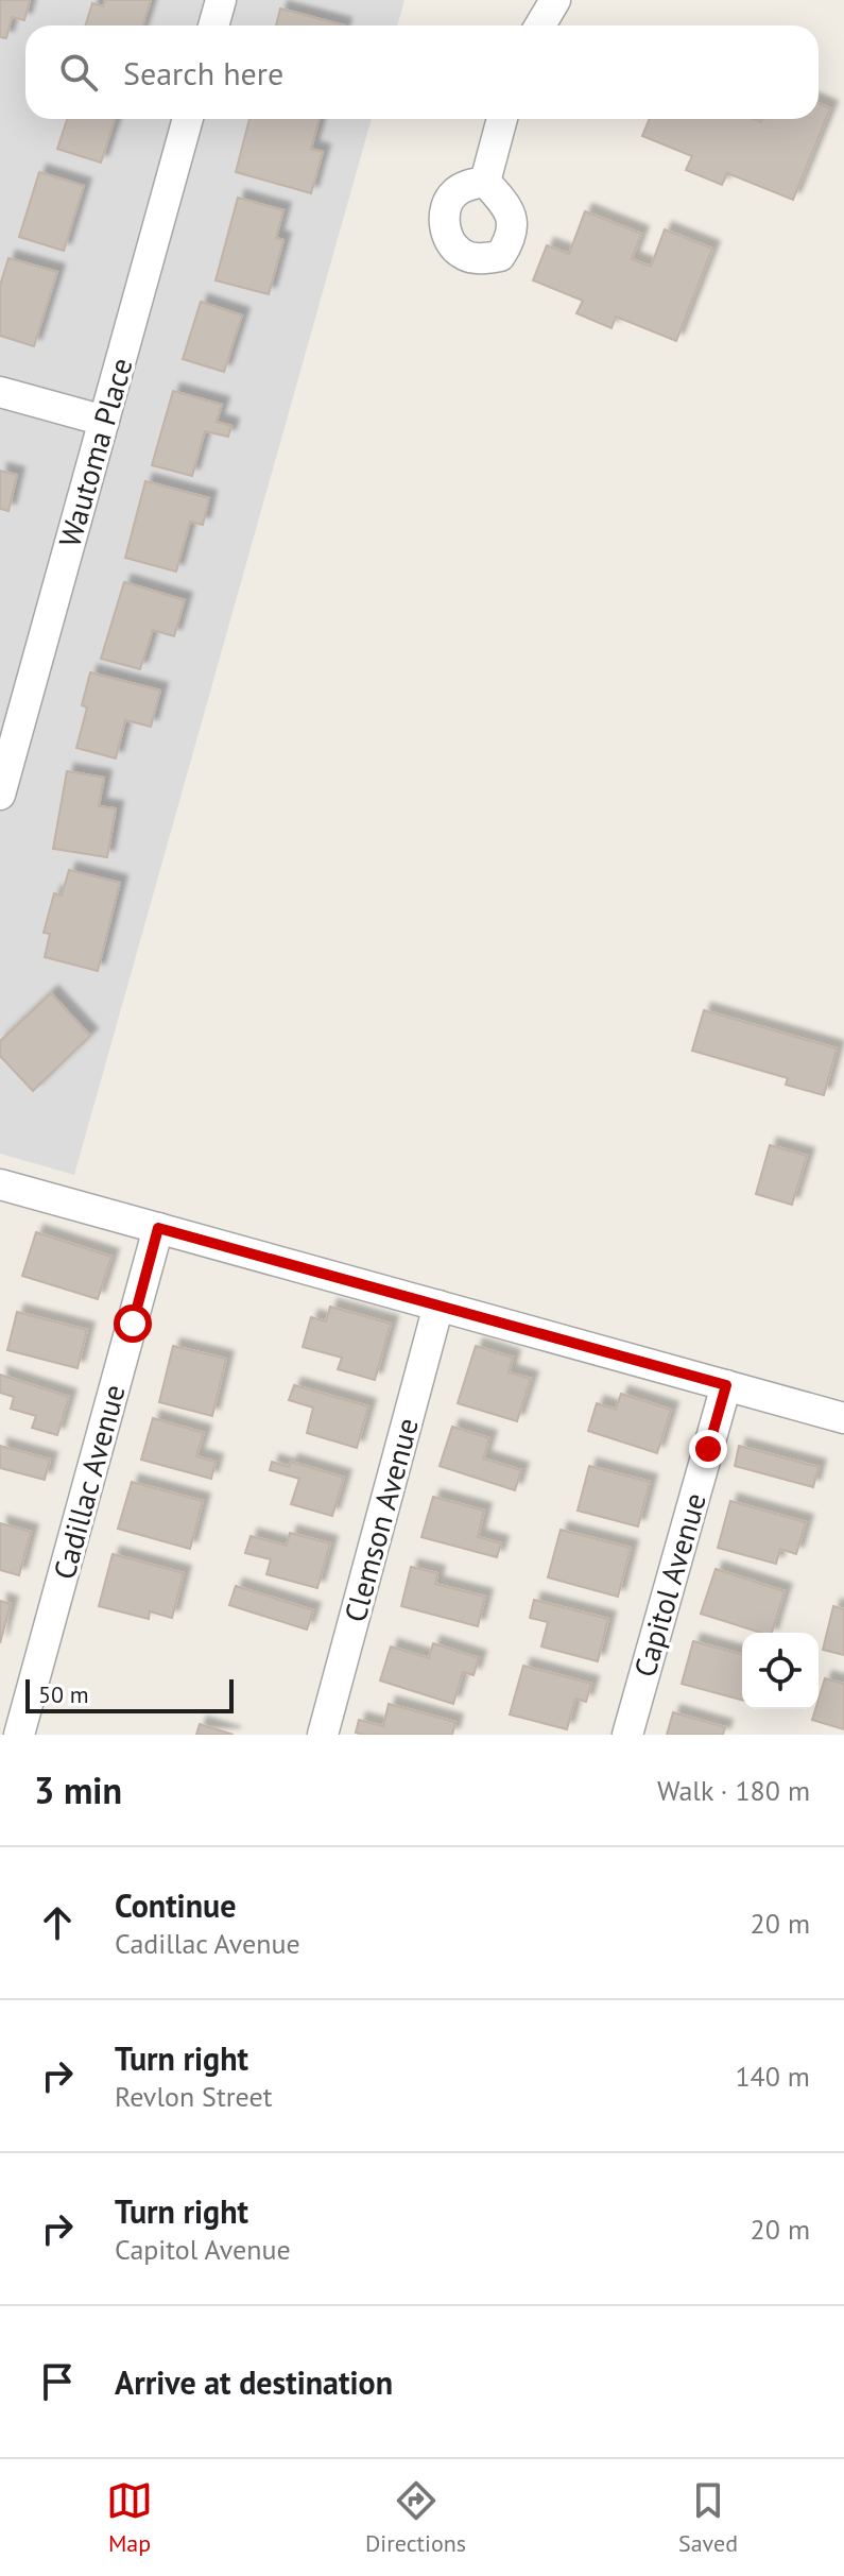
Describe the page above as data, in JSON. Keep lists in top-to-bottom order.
{
  "streets": {
    "street": [
      "Wautoma Place",
      "Cadillac Avenue",
      "Clemson Avenue",
      "Capitol Avenue"
    ]
  },
  "scale_bar": "50 m",
  "page": {
    "search": "Search here",
    "scale": "50 m",
    "heading": ["3 min", "Walk · 180 m"],
    "list": [
      ["Continue", "Cadillac Avenue", "20 m"],
      ["Turn right", "Revlon Street", "140 m"],
      ["Turn right", "Capitol Avenue", "20 m"],
      "Arrive at destination"
    ],
    "nav": ["Map", "Directions", "Saved"]
  }
}
